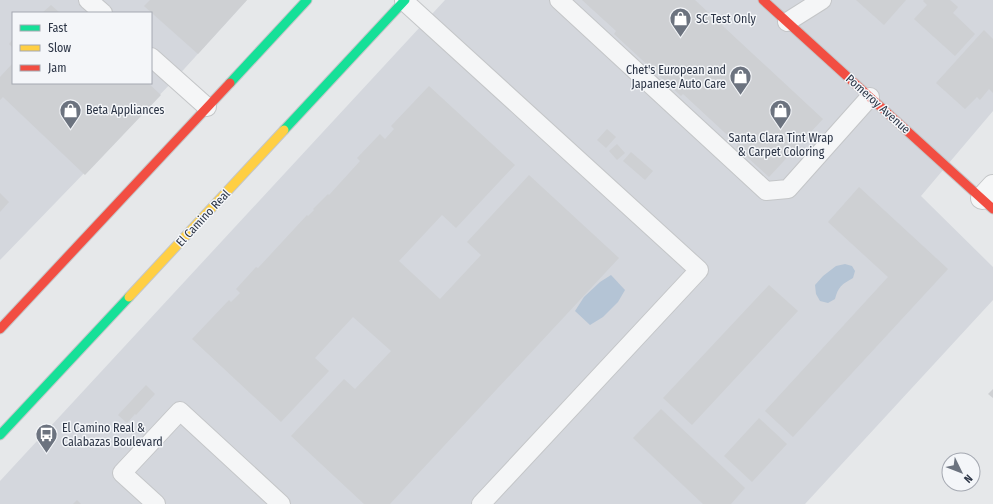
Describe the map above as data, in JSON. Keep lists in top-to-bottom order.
{
  "streets": {
    "main road": ["Pomeroy Avenue", "El Camino Real"]
  },
  "places": {
    "shop": [
      "SC Test Only",
      "Chet's European and Japanese Auto Care",
      "Beta Appliances",
      "Santa Clara Tint Wrap & Carpet Coloring"
    ],
    "bus stop": ["El Camino Real & Calabazas Boulevard"]
  },
  "legend": ["Fast", "Slow", "Jam"],
  "north": "bottom right"
}
